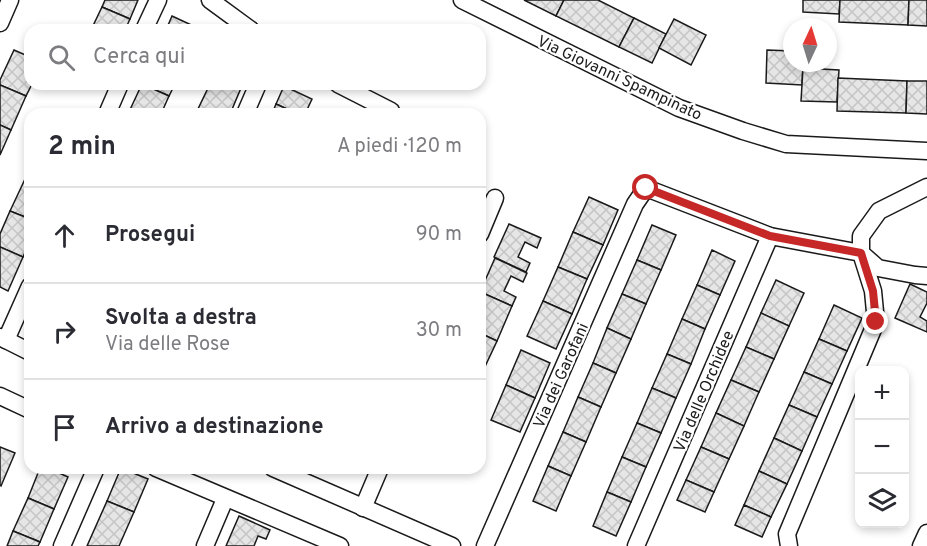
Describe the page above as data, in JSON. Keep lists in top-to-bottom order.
{
  "streets": {
    "street": ["Via Giovanni Spampinato", "Via dei Garofani", "Via delle Orchidee"]
  },
  "crossings": [
    ["Via dei Garofani", "Via delle Orchidee"]
  ],
  "north": "top",
  "page": {
    "search": "Cerca qui",
    "heading": ["2 min", "A piedi · 120 m"],
    "list": [
      ["Prosegui", "90 m"],
      ["Svolta a destra", "Via delle Rose", "30 m"],
      "Arrivo a destinazione"
    ],
    "map_buttons": ["+", "−"]
  }
}
